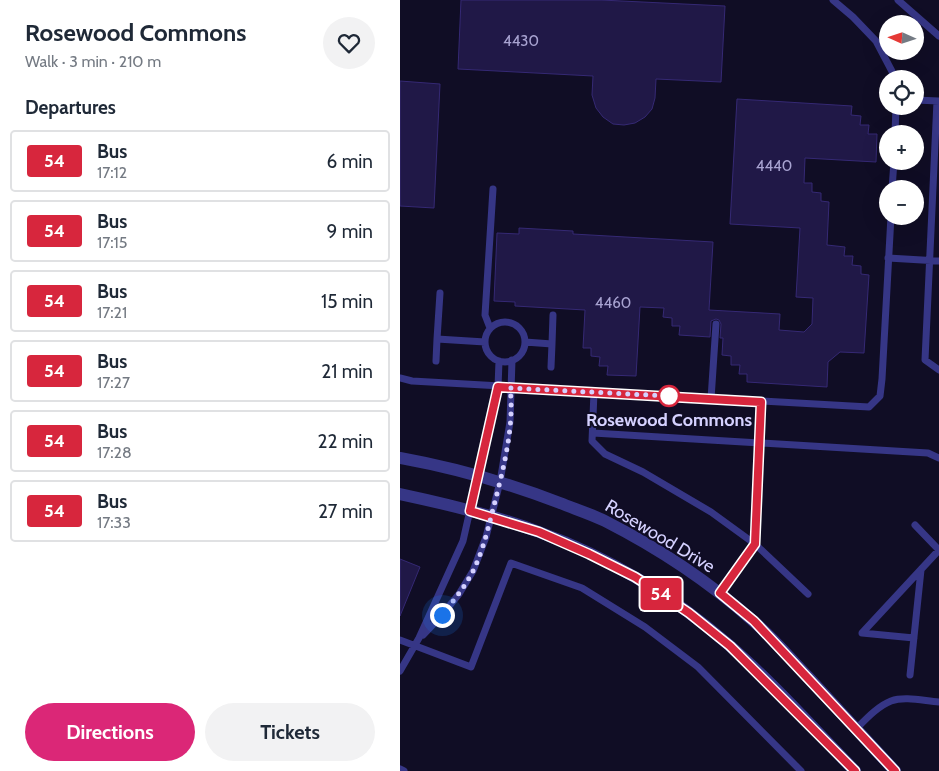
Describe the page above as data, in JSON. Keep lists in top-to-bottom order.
{
  "streets": {
    "street": ["Rosewood Drive"]
  },
  "places": ["Rosewood Commons"],
  "lines": ["bus line 54"],
  "house_numbers": ["4430", "4440", "4460"],
  "north": "left",
  "page": {
    "heading": [
      ["Rosewood Commons", "Walk · 3 min · 210 m"],
      "Departures"
    ],
    "on_map": "54",
    "map_buttons": ["+", "−"],
    "list": [
      {
        "mark": "54",
        "name": "Bus",
        "note": "17:12",
        "value": "6 min"
      },
      {
        "mark": "54",
        "name": "Bus",
        "note": "17:15",
        "value": "9 min"
      },
      {
        "mark": "54",
        "name": "Bus",
        "note": "17:21",
        "value": "15 min"
      },
      {
        "mark": "54",
        "name": "Bus",
        "note": "17:27",
        "value": "21 min"
      },
      {
        "mark": "54",
        "name": "Bus",
        "note": "17:28",
        "value": "22 min"
      },
      {
        "mark": "54",
        "name": "Bus",
        "note": "17:33",
        "value": "27 min"
      }
    ],
    "buttons": ["Directions", "Tickets"]
  }
}
